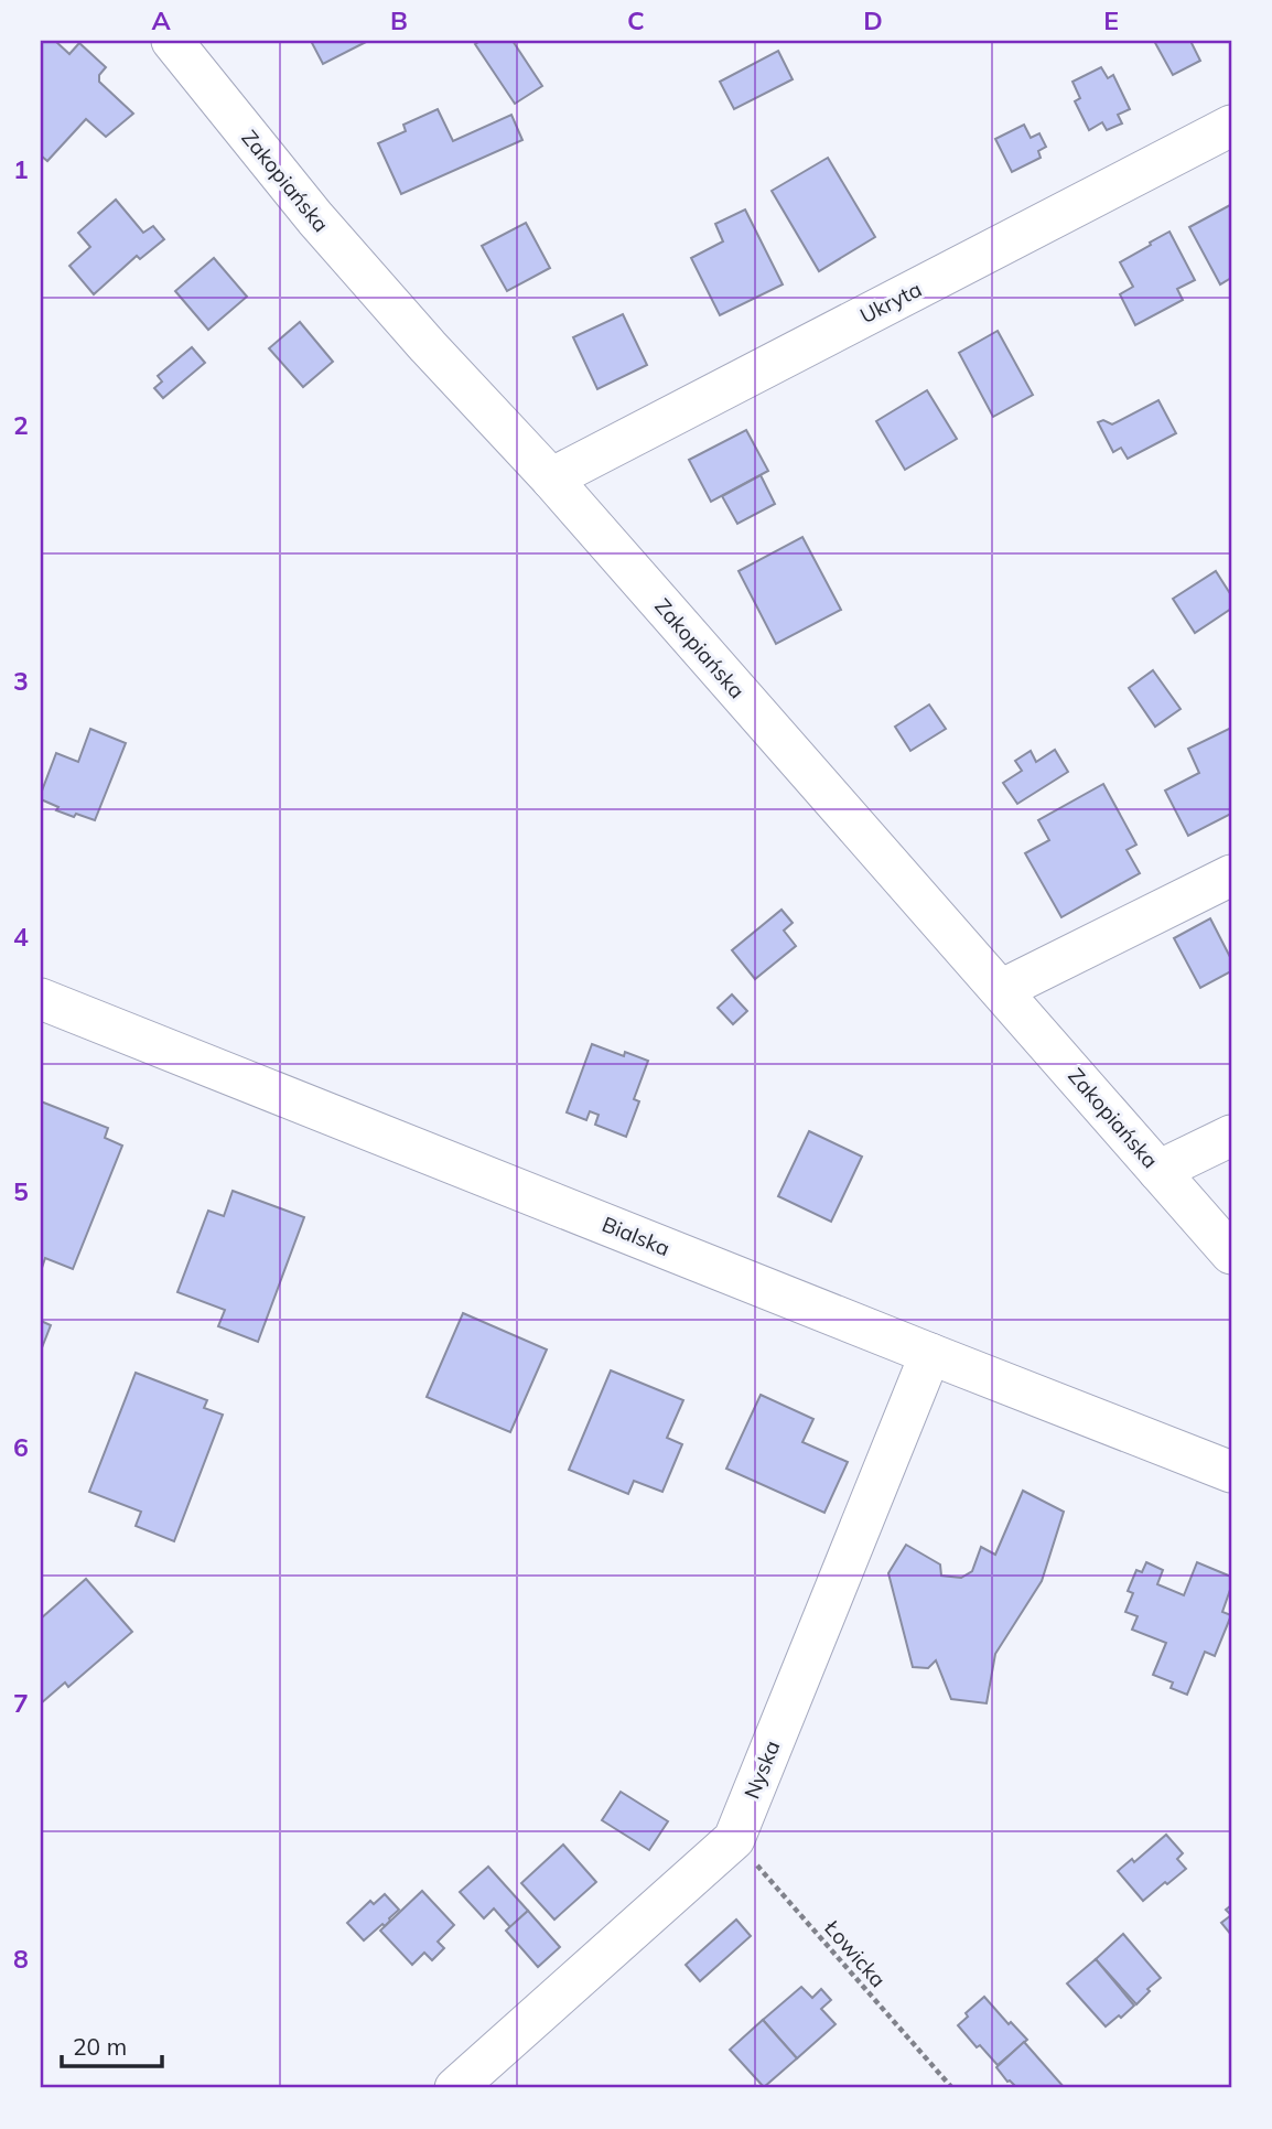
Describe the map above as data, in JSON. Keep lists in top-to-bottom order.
{
  "streets": {
    "street": [
      "Zakopiańska",
      "Ukryta",
      "Bialska",
      "Nyska"
    ],
    "path": ["Łowicka"]
  },
  "crossings": [
    ["Zakopiańska", "Ukryta"],
    ["Bialska", "Nyska"],
    ["Nyska", "Łowicka"]
  ],
  "scale_bar": "20 m",
  "grid": {
    "columns": [
      "A",
      "B",
      "C",
      "D",
      "E"
    ],
    "rows": [
      "1",
      "2",
      "3",
      "4",
      "5",
      "6",
      "7",
      "8"
    ]
  }
}
